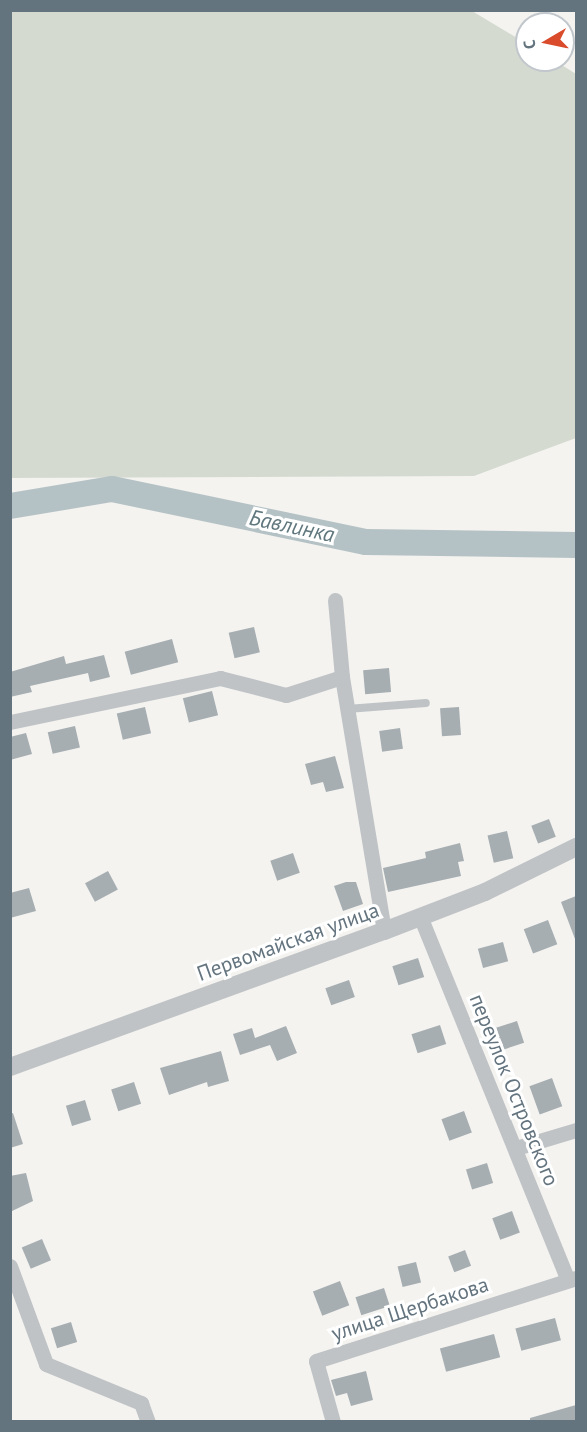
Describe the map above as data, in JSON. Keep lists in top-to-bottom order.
{
  "streets": {
    "street": ["Первомайская улица", "переулок Островского", "улица Щербакова"]
  },
  "crossings": [
    ["Первомайская улица", "переулок Островского"],
    ["переулок Островского", "улица Щербакова"]
  ],
  "water": ["Бавлинка"],
  "north": "left"
}
